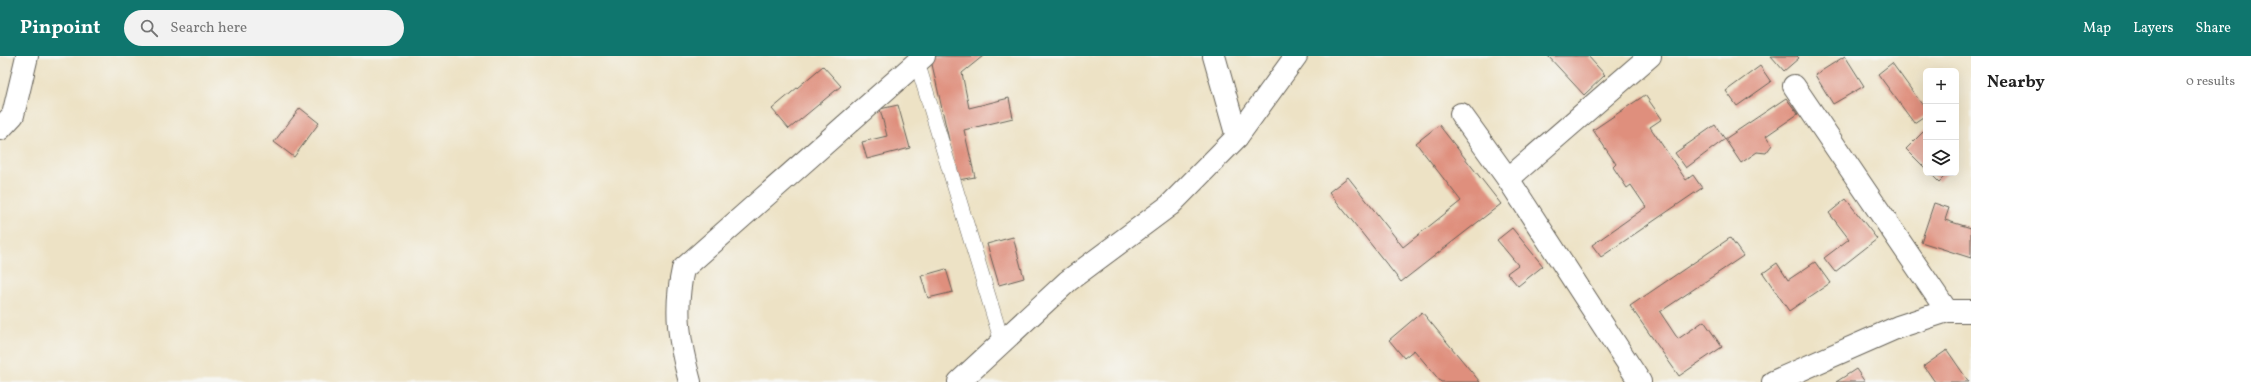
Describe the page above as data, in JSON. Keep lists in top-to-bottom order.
{
  "page": {
    "header": "Pinpoint",
    "search": "Search here",
    "nav": ["Map", "Layers", "Share"],
    "heading": ["Nearby", "0 results"],
    "map_buttons": ["+", "−"]
  }
}
